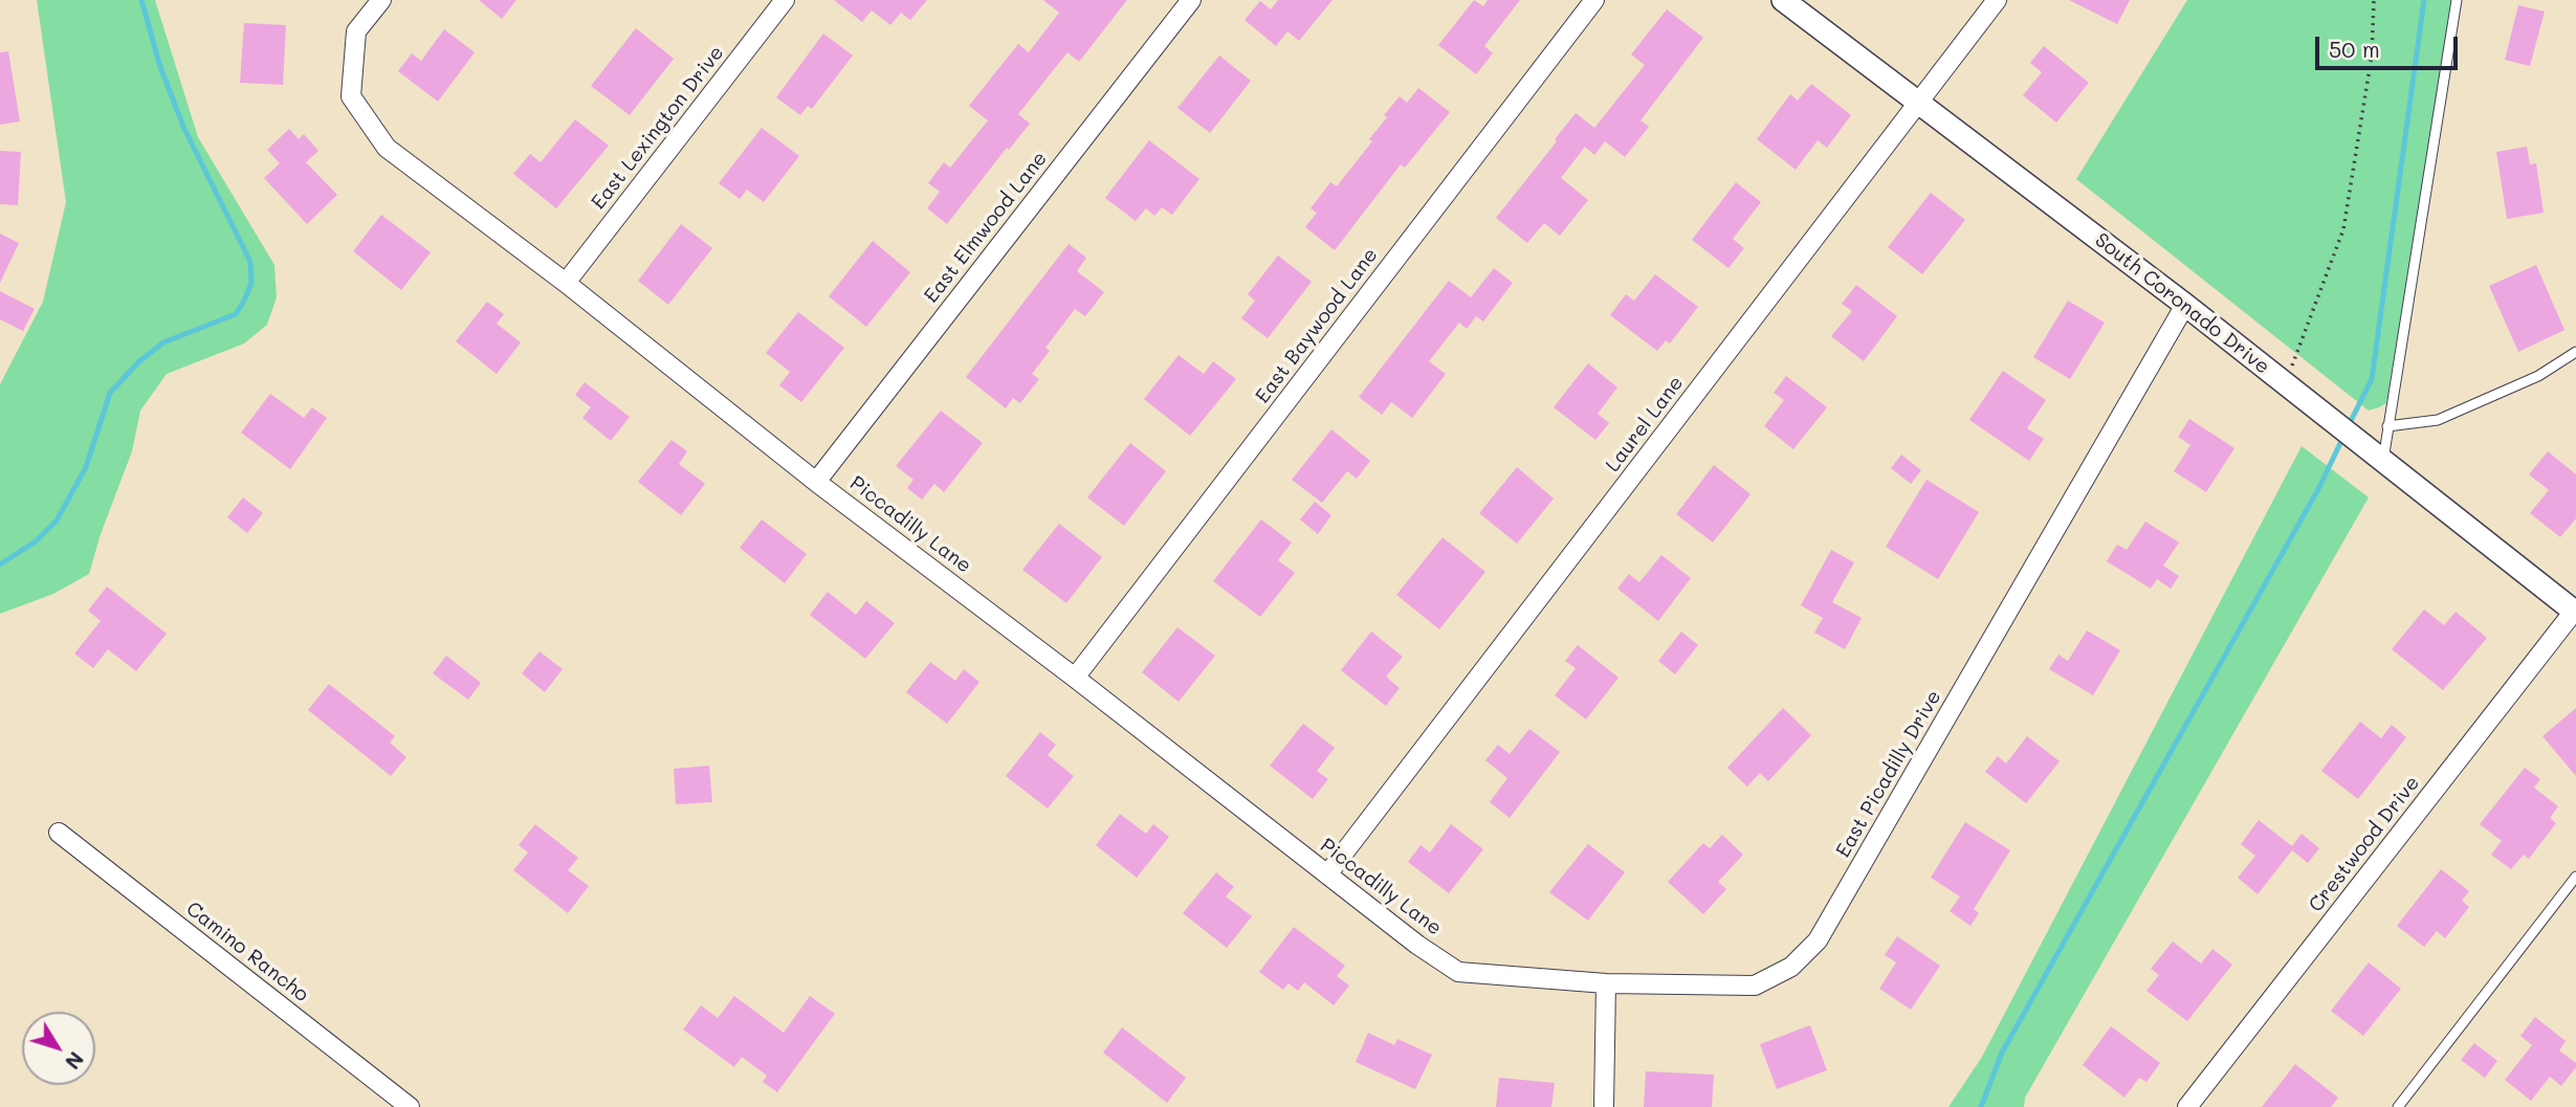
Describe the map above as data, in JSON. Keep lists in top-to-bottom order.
{
  "streets": {
    "street": [
      "East Lexington Drive",
      "East Elmwood Lane",
      "South Coronado Drive",
      "East Baywood Lane",
      "Laurel Lane",
      "Piccadilly Lane",
      "East Picadilly Drive",
      "Crestwood Drive",
      "Camino Rancho"
    ]
  },
  "crossings": [
    ["East Lexington Drive", "Piccadilly Lane"],
    ["East Elmwood Lane", "Piccadilly Lane"],
    ["South Coronado Drive", "Laurel Lane"],
    ["South Coronado Drive", "East Picadilly Drive"],
    ["South Coronado Drive", "Crestwood Drive"],
    ["East Baywood Lane", "Piccadilly Lane"],
    ["Laurel Lane", "Piccadilly Lane"],
    ["Piccadilly Lane", "East Picadilly Drive"]
  ],
  "scale_bar": "50 m",
  "north": "bottom right"
}
